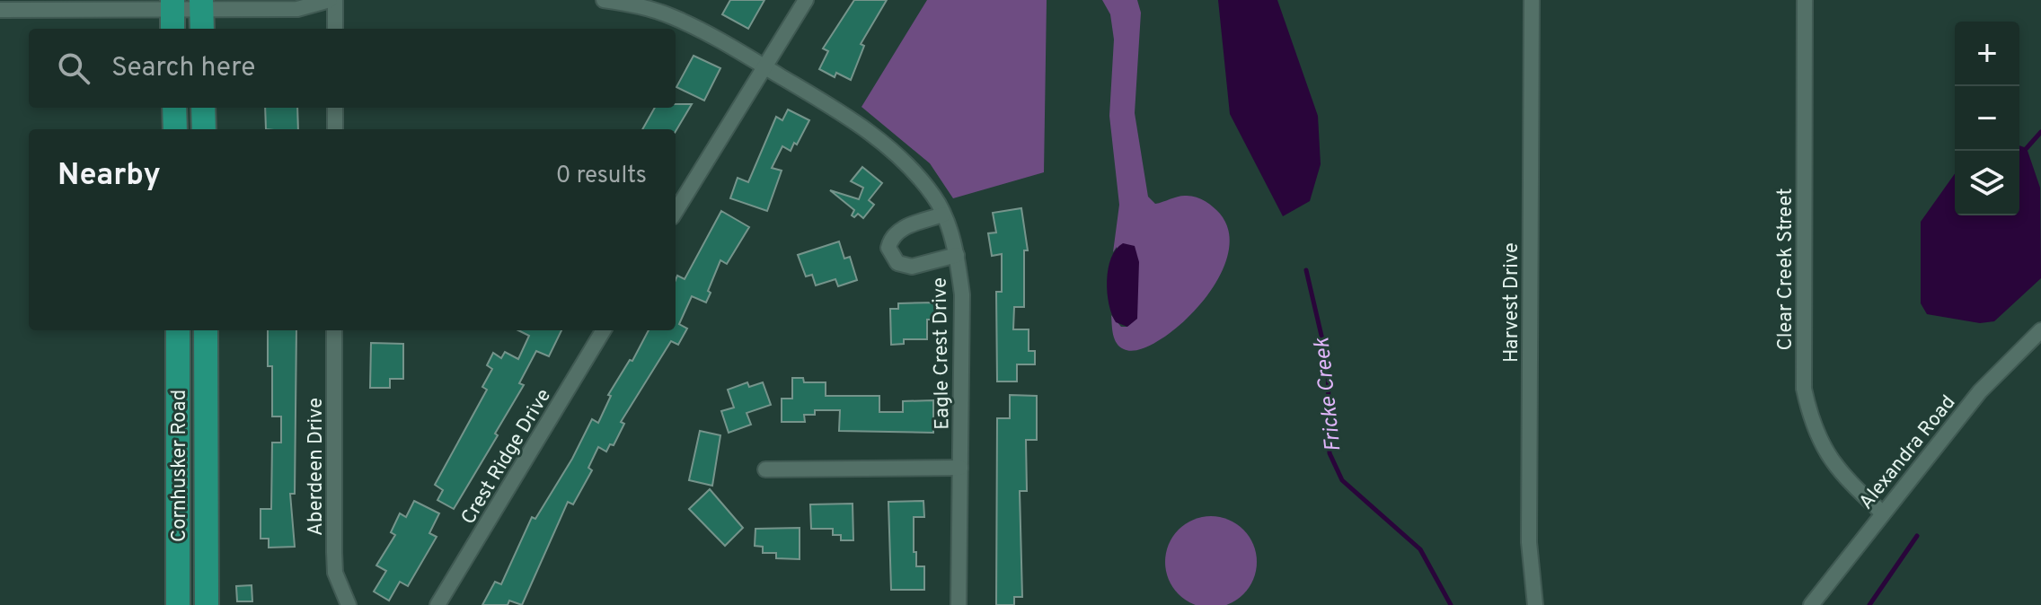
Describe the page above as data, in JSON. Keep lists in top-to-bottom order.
{
  "streets": {
    "main road": ["Cornhusker Road"],
    "street": [
      "Clear Creek Street",
      "Harvest Drive",
      "Eagle Crest Drive",
      "Alexandra Road",
      "Crest Ridge Drive",
      "Aberdeen Drive"
    ]
  },
  "crossings": [
    ["Clear Creek Street", "Alexandra Road"]
  ],
  "water": ["Fricke Creek"],
  "page": {
    "map_buttons": ["+", "−"],
    "search": "Search here",
    "heading": ["Nearby", "0 results"]
  }
}
